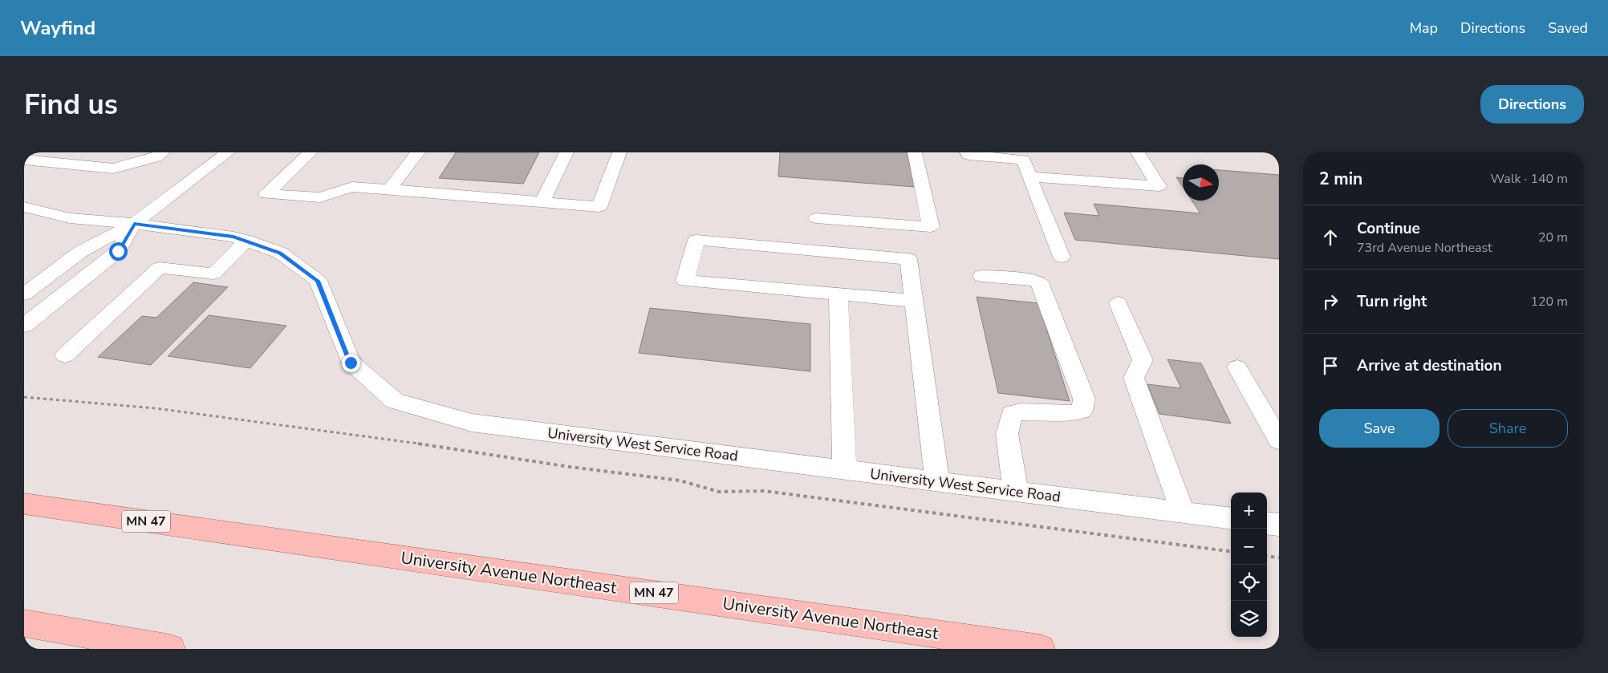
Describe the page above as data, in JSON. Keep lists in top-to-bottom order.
{
  "streets": {
    "main road": ["MN 47", "University Avenue Northeast"],
    "street": ["University West Service Road"]
  },
  "north": "right",
  "page": {
    "header": "Wayfind",
    "nav": ["Map", "Directions", "Saved"],
    "buttons": [
      "Directions",
      ["Save", "Share"]
    ],
    "title": "Find us",
    "heading": ["2 min", "Walk · 140 m"],
    "list": [
      ["Continue", "73rd Avenue Northeast", "20 m"],
      ["Turn right", "120 m"],
      "Arrive at destination"
    ],
    "map_buttons": ["+", "−"]
  }
}
